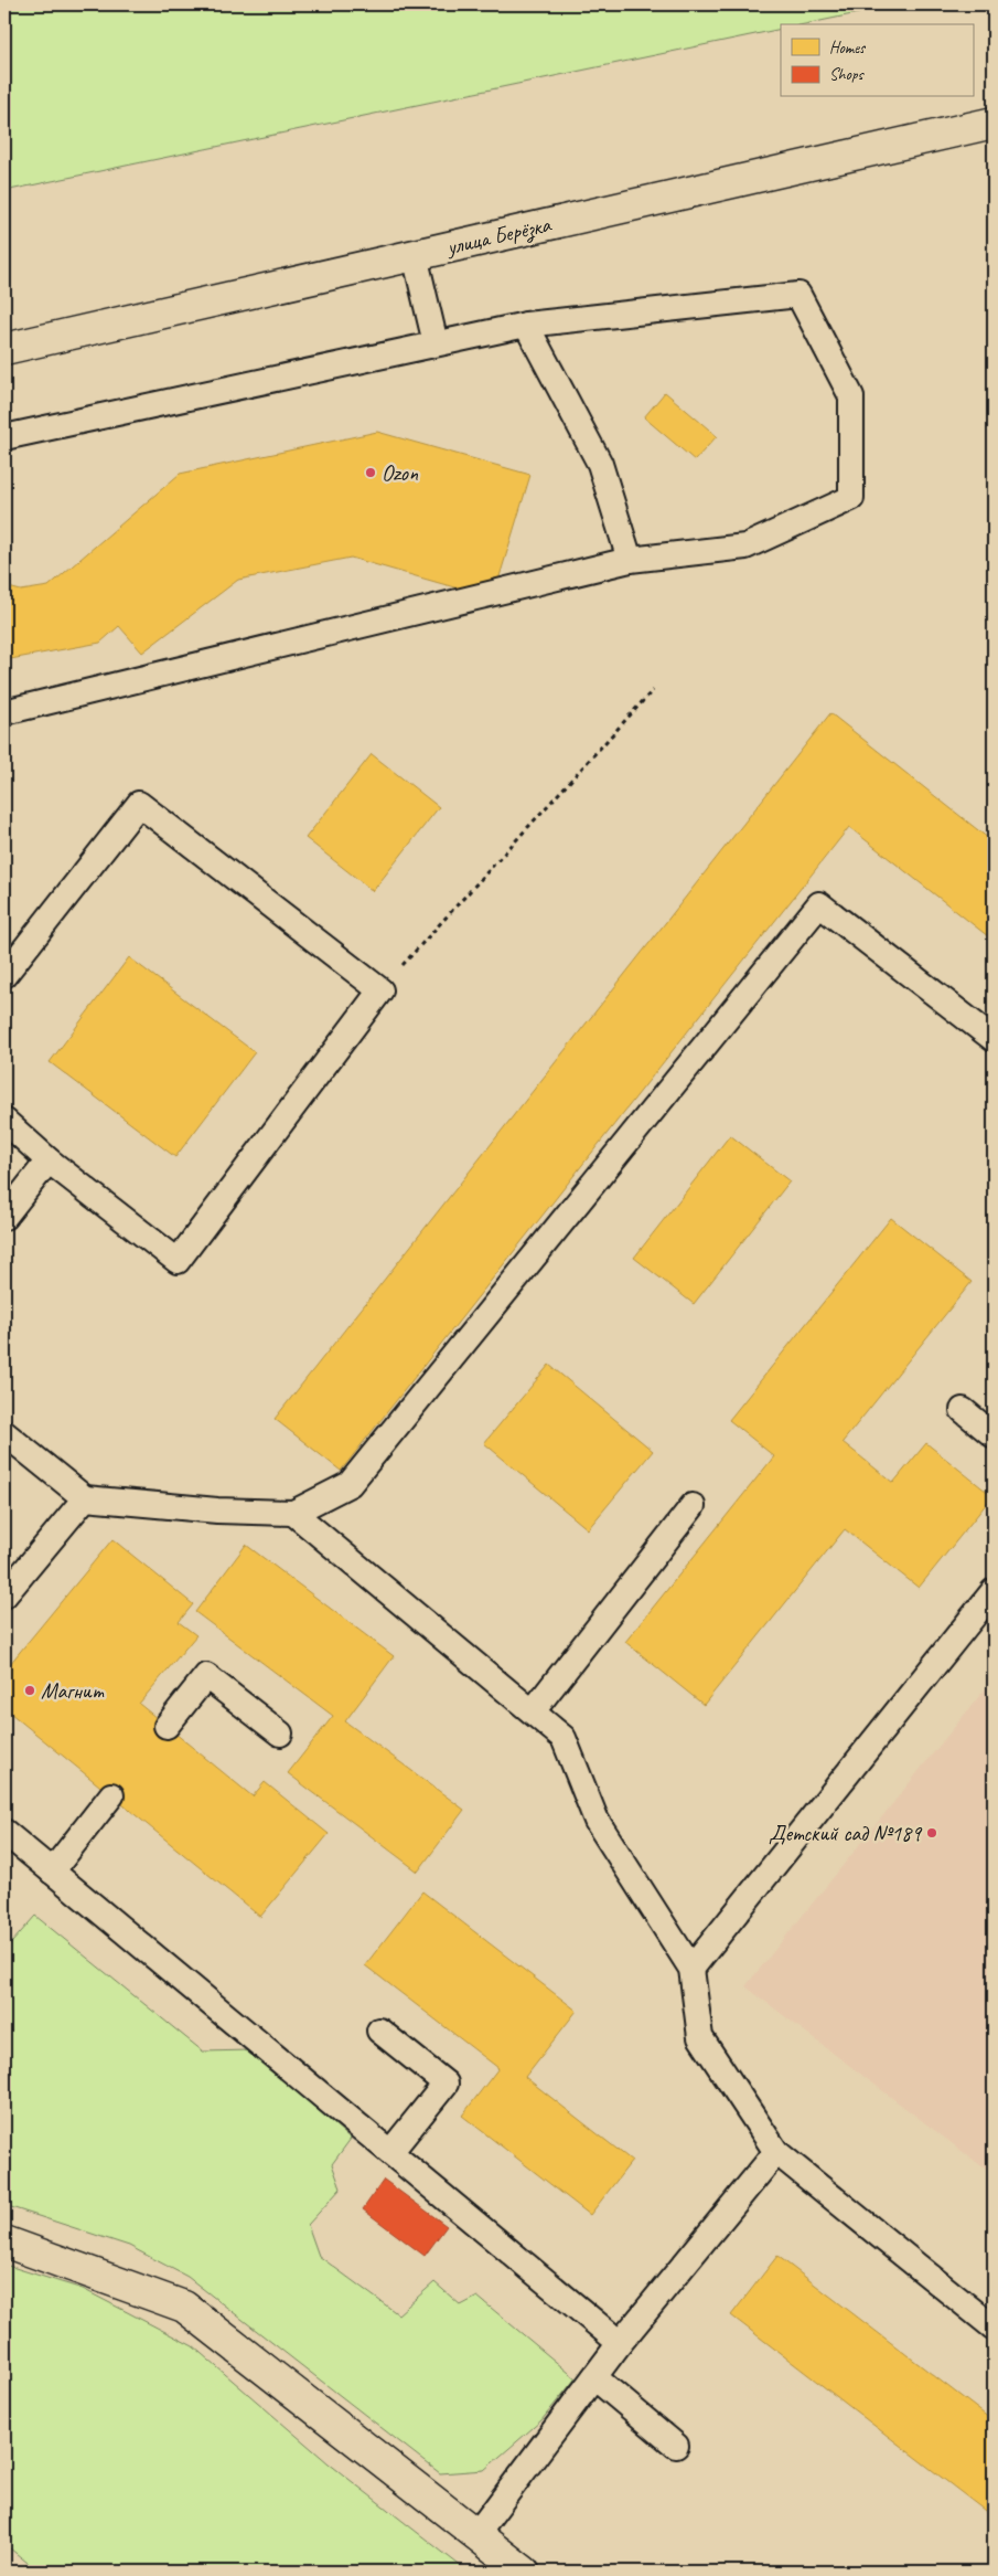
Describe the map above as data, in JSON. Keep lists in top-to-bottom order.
{
  "streets": {
    "main road": ["улица Берёзка"]
  },
  "places": ["Ozon", "Магнит", "Детский сад №189"],
  "legend": ["Homes", "Shops"]
}
